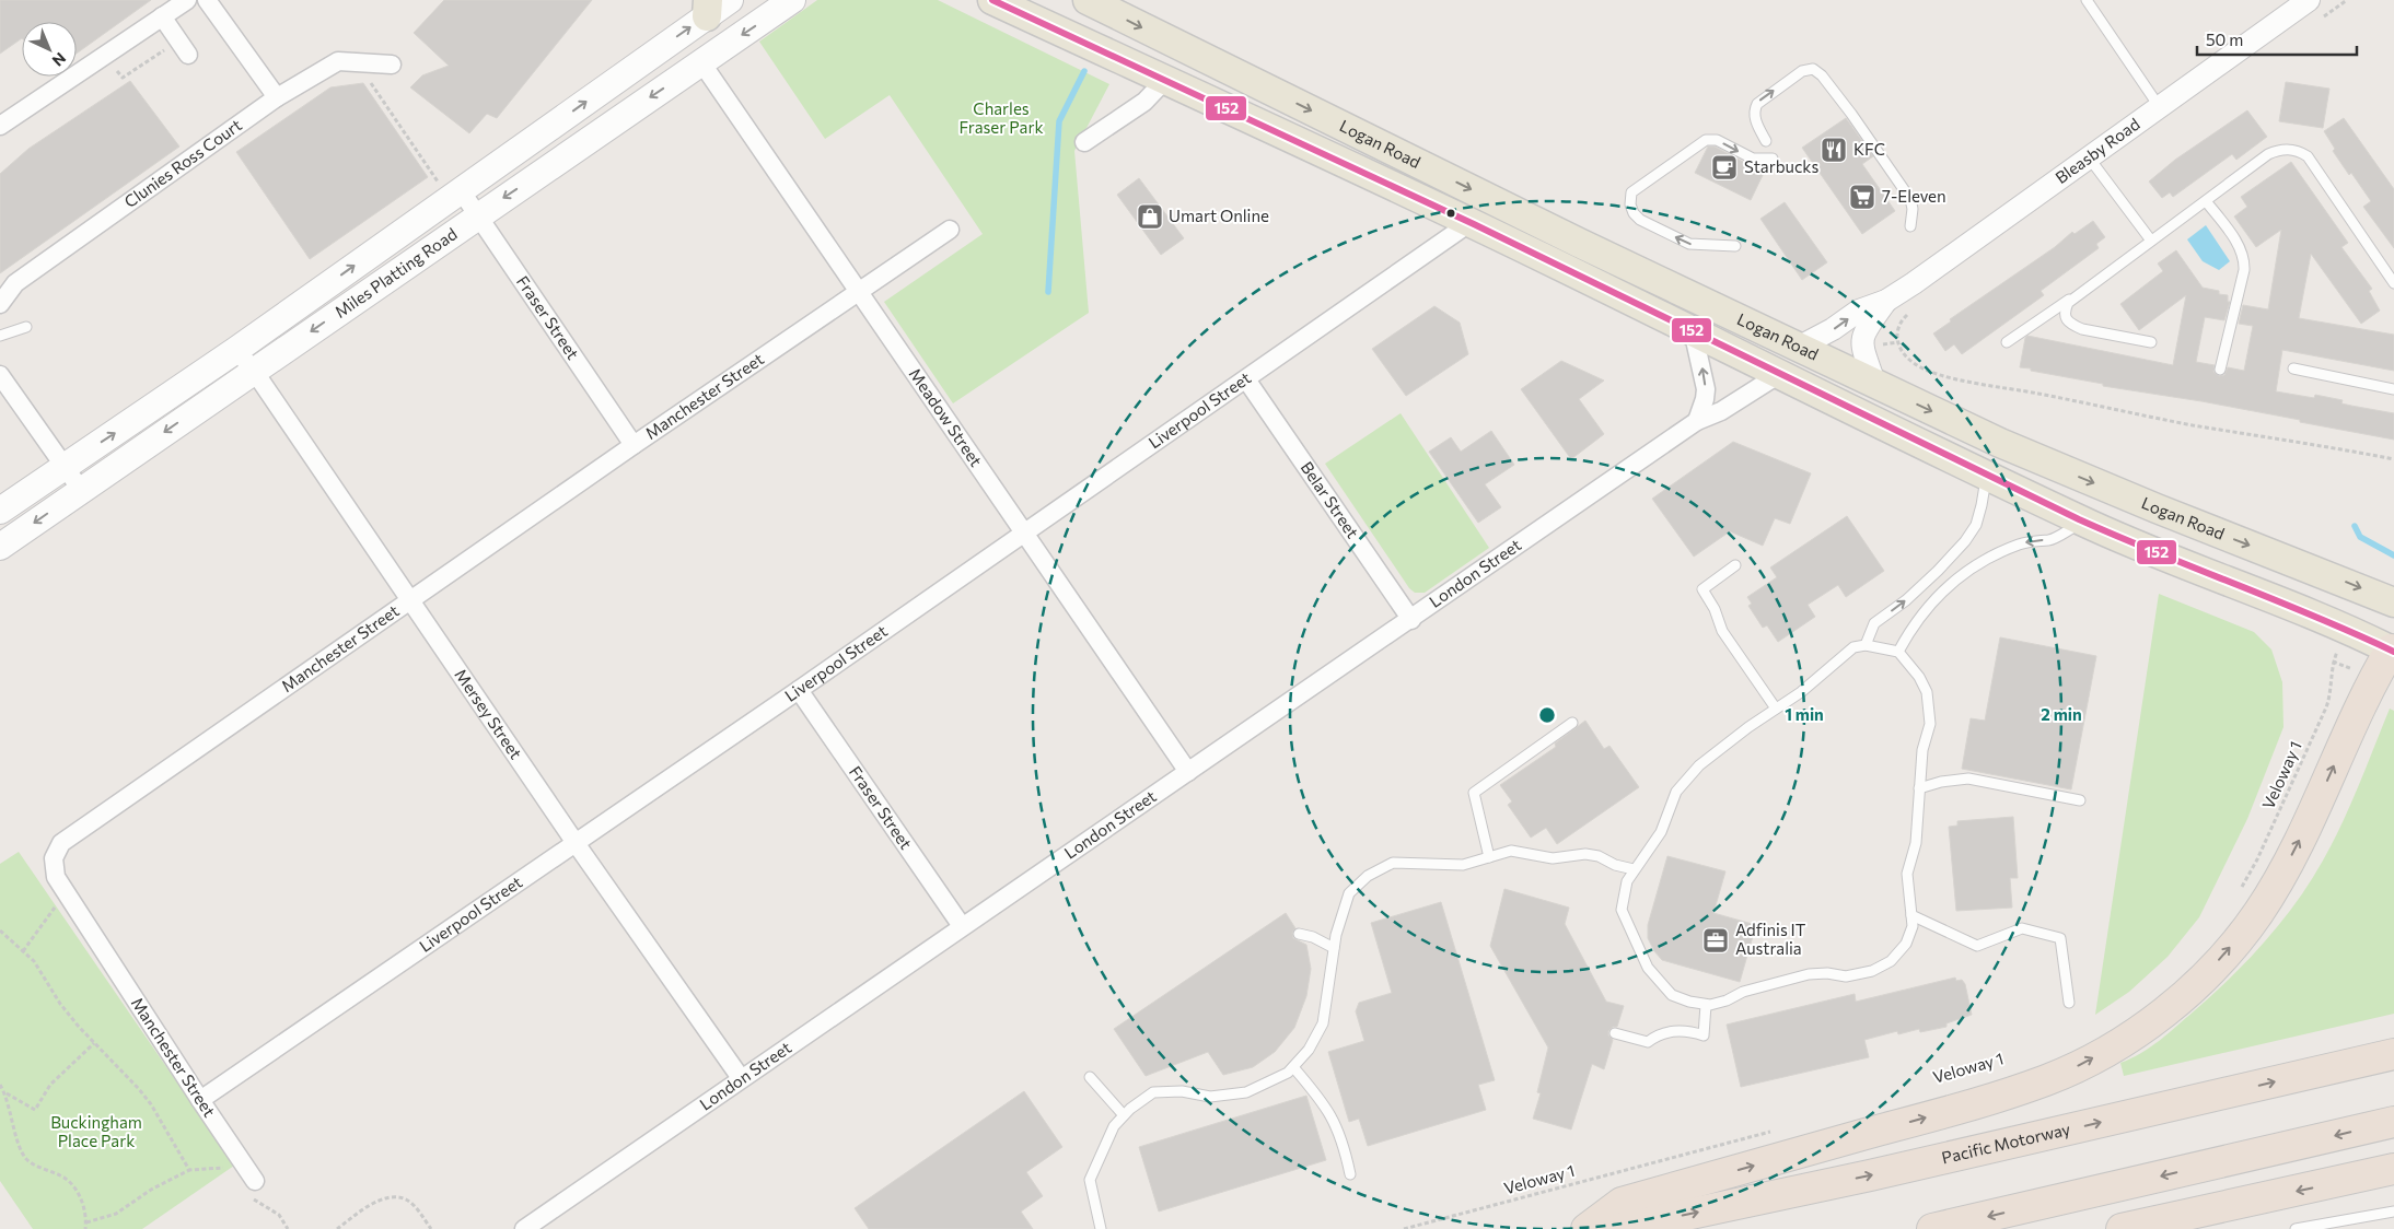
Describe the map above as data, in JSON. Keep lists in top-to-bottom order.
{
  "streets": {
    "highway": ["Pacific Motorway"],
    "main road": ["Logan Road", "Miles Platting Road"],
    "street": [
      "Bleasby Road",
      "Clunies Ross Court",
      "Fraser Street",
      "Manchester Street",
      "Liverpool Street",
      "Meadow Street",
      "Belar Street",
      "London Street",
      "Mersey Street"
    ],
    "path": ["Veloway 1"]
  },
  "crossings": [
    ["Logan Road", "Bleasby Road"],
    ["Logan Road", "Liverpool Street"],
    ["Logan Road", "London Street"],
    ["Miles Platting Road", "Fraser Street"],
    ["Miles Platting Road", "Meadow Street"],
    ["Miles Platting Road", "Mersey Street"],
    ["Fraser Street", "Manchester Street"],
    ["Fraser Street", "Liverpool Street"],
    ["Fraser Street", "London Street"],
    ["Manchester Street", "Liverpool Street"],
    ["Manchester Street", "Meadow Street"],
    ["Manchester Street", "Mersey Street"],
    ["Liverpool Street", "Meadow Street"],
    ["Liverpool Street", "Belar Street"],
    ["Liverpool Street", "Mersey Street"],
    ["Meadow Street", "London Street"],
    ["Belar Street", "London Street"],
    ["London Street", "Mersey Street"]
  ],
  "parks": ["Charles Fraser Park", "Buckingham Place Park"],
  "places": {
    "restaurant": ["KFC"],
    "cafe": ["Starbucks"],
    "supermarket": ["7-Eleven"],
    "shop": ["Umart Online"],
    "office": ["Adfinis IT Australia"]
  },
  "lines": ["transit line 152"],
  "scale_bar": "50 m",
  "north": "bottom right",
  "rings": ["1 min", "2 min"]
}
